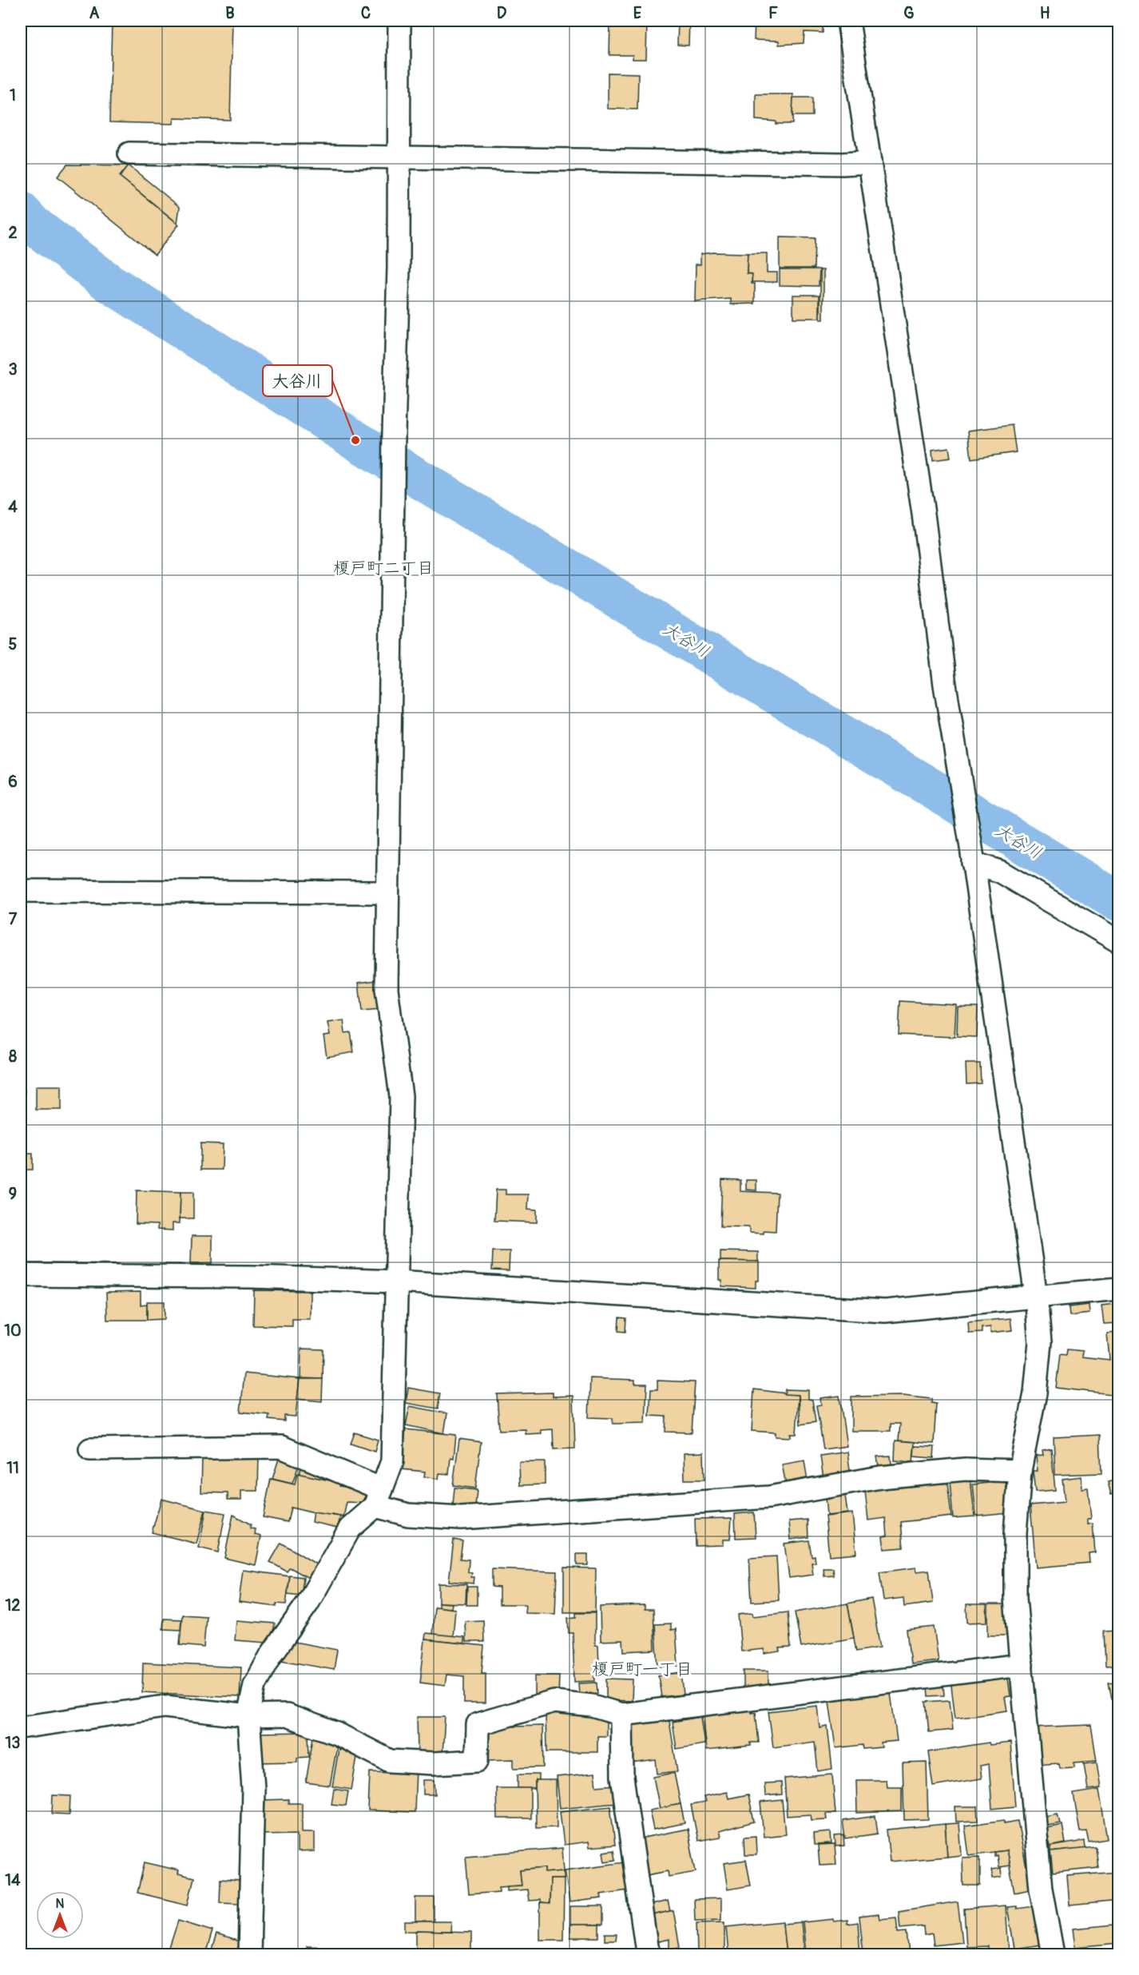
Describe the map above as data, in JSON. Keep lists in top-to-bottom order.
{
  "districts": ["榎戸町二丁目", "榎戸町一丁目"],
  "water": ["大谷川"],
  "places": ["大谷川"],
  "north": "top",
  "grid": {
    "columns": [
      "A",
      "B",
      "C",
      "D",
      "E",
      "F",
      "G",
      "H"
    ],
    "rows": [
      "1",
      "2",
      "3",
      "4",
      "5",
      "6",
      "7",
      "8",
      "9",
      "10",
      "11",
      "12",
      "13",
      "14"
    ]
  }
}
